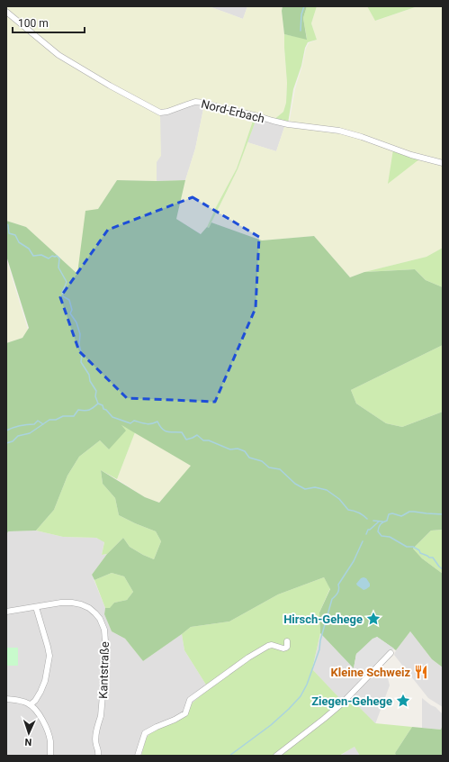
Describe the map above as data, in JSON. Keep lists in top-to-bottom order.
{
  "streets": {
    "street": ["Nord-Erbach", "Kantstraße"]
  },
  "places": {
    "place": ["Hirsch-Gehege", "Ziegen-Gehege"],
    "restaurant": ["Kleine Schweiz"]
  },
  "scale_bar": "100 m",
  "north": "bottom"
}
